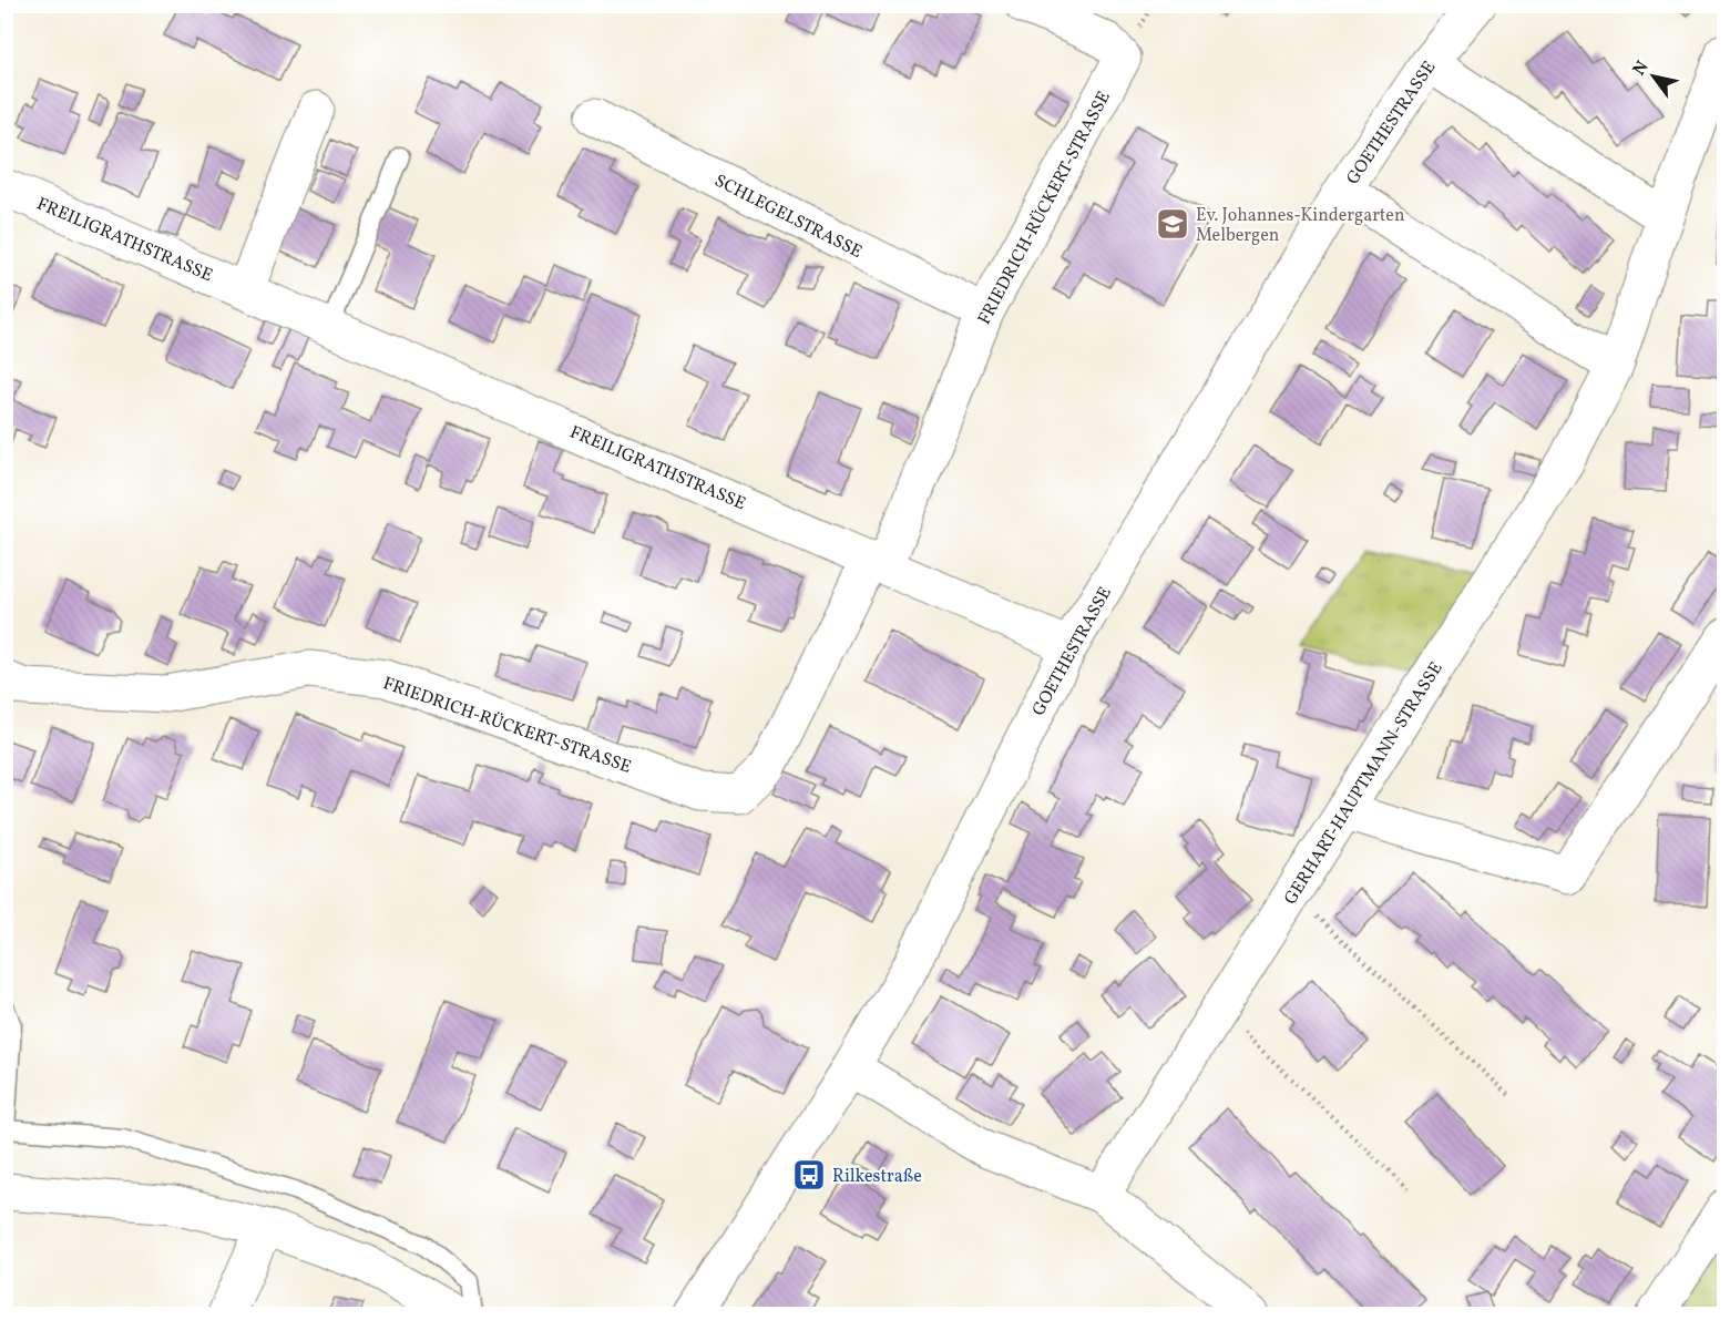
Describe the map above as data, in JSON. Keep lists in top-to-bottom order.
{
  "streets": {
    "street": [
      "GOETHESTRASSE",
      "FRIEDRICH-RÜCKERT-STRASSE",
      "SCHLEGELSTRASSE",
      "FREILIGRATHSTRASSE",
      "GERHART-HAUPTMANN-STRASSE"
    ]
  },
  "crossings": [
    ["GOETHESTRASSE", "FREILIGRATHSTRASSE"],
    ["FRIEDRICH-RÜCKERT-STRASSE", "SCHLEGELSTRASSE"],
    ["FRIEDRICH-RÜCKERT-STRASSE", "FREILIGRATHSTRASSE"]
  ],
  "places": {
    "school or university": ["Ev. Johannes-Kindergarten Melbergen"],
    "bus stop": ["Rilkestraße"]
  },
  "north": "top left"
}
